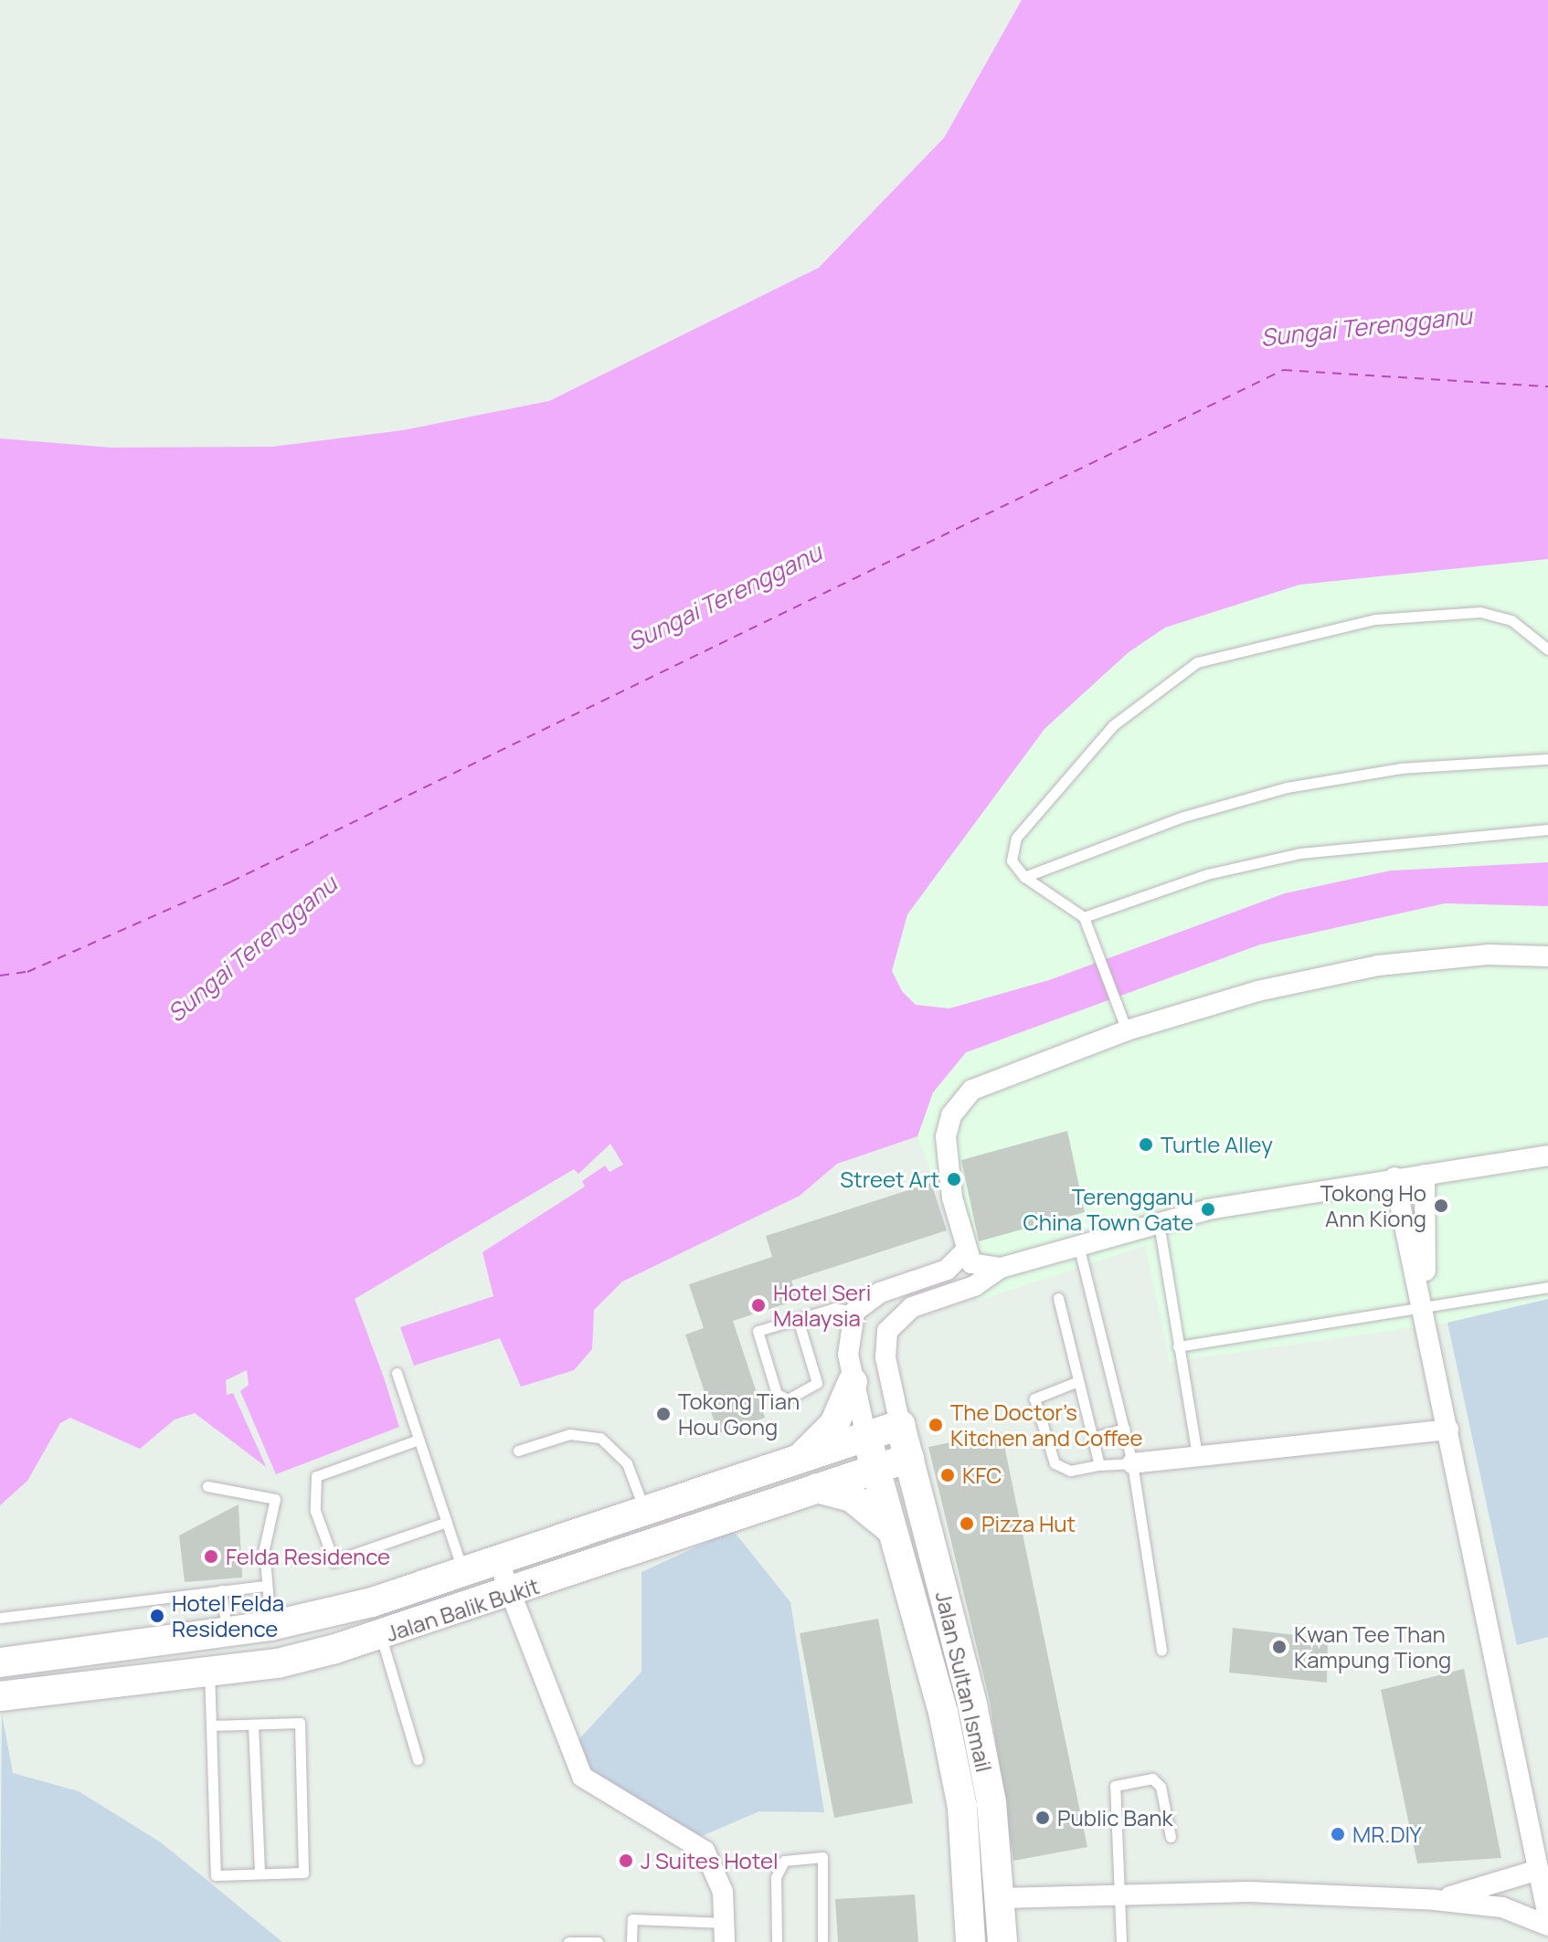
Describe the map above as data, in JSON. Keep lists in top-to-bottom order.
{
  "streets": {
    "main road": ["Jalan Balik Bukit", "Jalan Sultan Ismail"]
  },
  "crossings": [
    ["Jalan Balik Bukit", "Jalan Sultan Ismail"]
  ],
  "water": ["Sungai Terengganu"],
  "places": [
    "Turtle Alley",
    "Street Art",
    "Tokong Ho Ann Kiong",
    "Terengganu China Town Gate",
    "Hotel Seri Malaysia",
    "Tokong Tian Hou Gong",
    "The Doctor’s Kitchen and Coffee",
    "KFC",
    "Pizza Hut",
    "Felda Residence",
    "Hotel Felda Residence",
    "Kwan Tee Than Kampung Tiong",
    "Public Bank",
    "MR.DIY",
    "J Suites Hotel"
  ]
}
